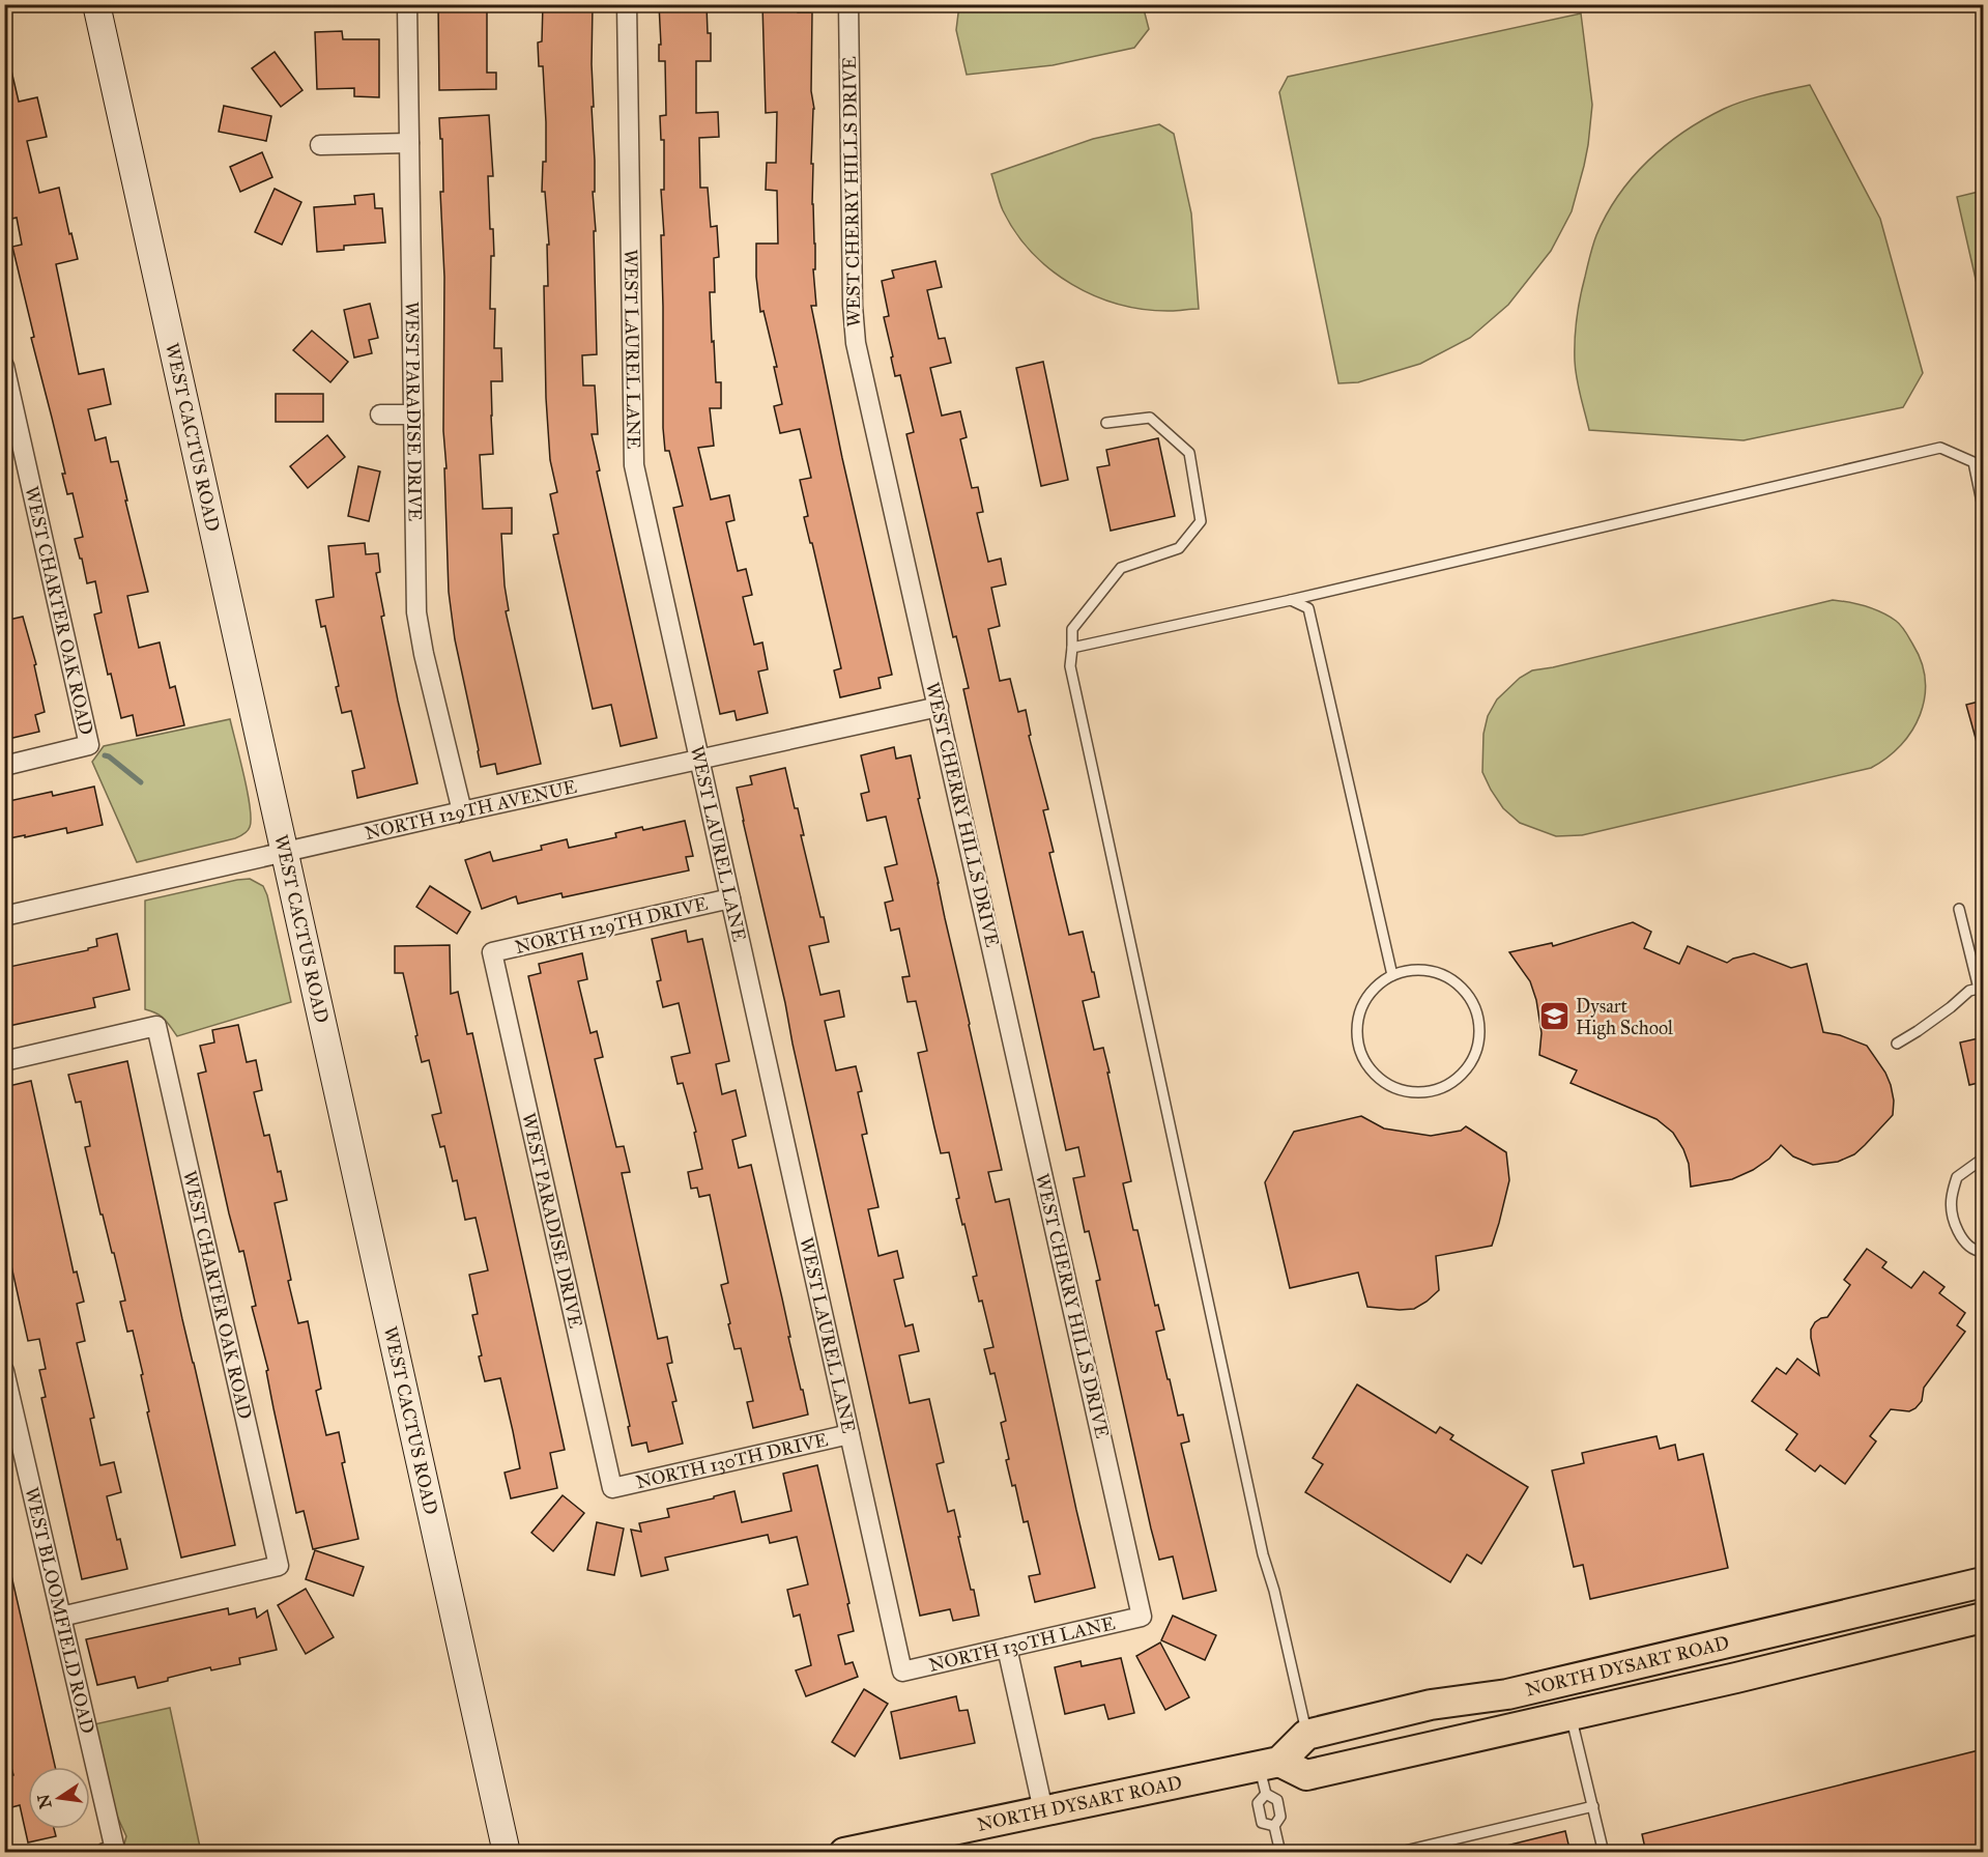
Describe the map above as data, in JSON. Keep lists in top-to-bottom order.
{
  "streets": {
    "main road": ["WEST CACTUS ROAD", "NORTH DYSART ROAD"],
    "street": [
      "WEST CHERRY HILLS DRIVE",
      "WEST LAUREL LANE",
      "WEST PARADISE DRIVE",
      "WEST CHARTER OAK ROAD",
      "NORTH 129TH AVENUE",
      "NORTH 129TH DRIVE",
      "NORTH 130TH DRIVE",
      "WEST BLOOMFIELD ROAD",
      "NORTH 130TH LANE"
    ]
  },
  "crossings": [
    ["WEST CHERRY HILLS DRIVE", "NORTH 129TH AVENUE"],
    ["WEST CHERRY HILLS DRIVE", "NORTH 130TH LANE"],
    ["WEST LAUREL LANE", "NORTH 129TH AVENUE"],
    ["WEST LAUREL LANE", "NORTH 129TH DRIVE"],
    ["WEST LAUREL LANE", "NORTH 130TH DRIVE"],
    ["WEST LAUREL LANE", "NORTH 130TH LANE"],
    ["WEST PARADISE DRIVE", "NORTH 129TH AVENUE"],
    ["WEST PARADISE DRIVE", "NORTH 129TH DRIVE"],
    ["WEST PARADISE DRIVE", "NORTH 130TH DRIVE"],
    ["WEST CACTUS ROAD", "NORTH 129TH AVENUE"],
    ["WEST CHARTER OAK ROAD", "WEST BLOOMFIELD ROAD"]
  ],
  "places": {
    "school or university": ["Dysart High School"]
  },
  "north": "left"
}
